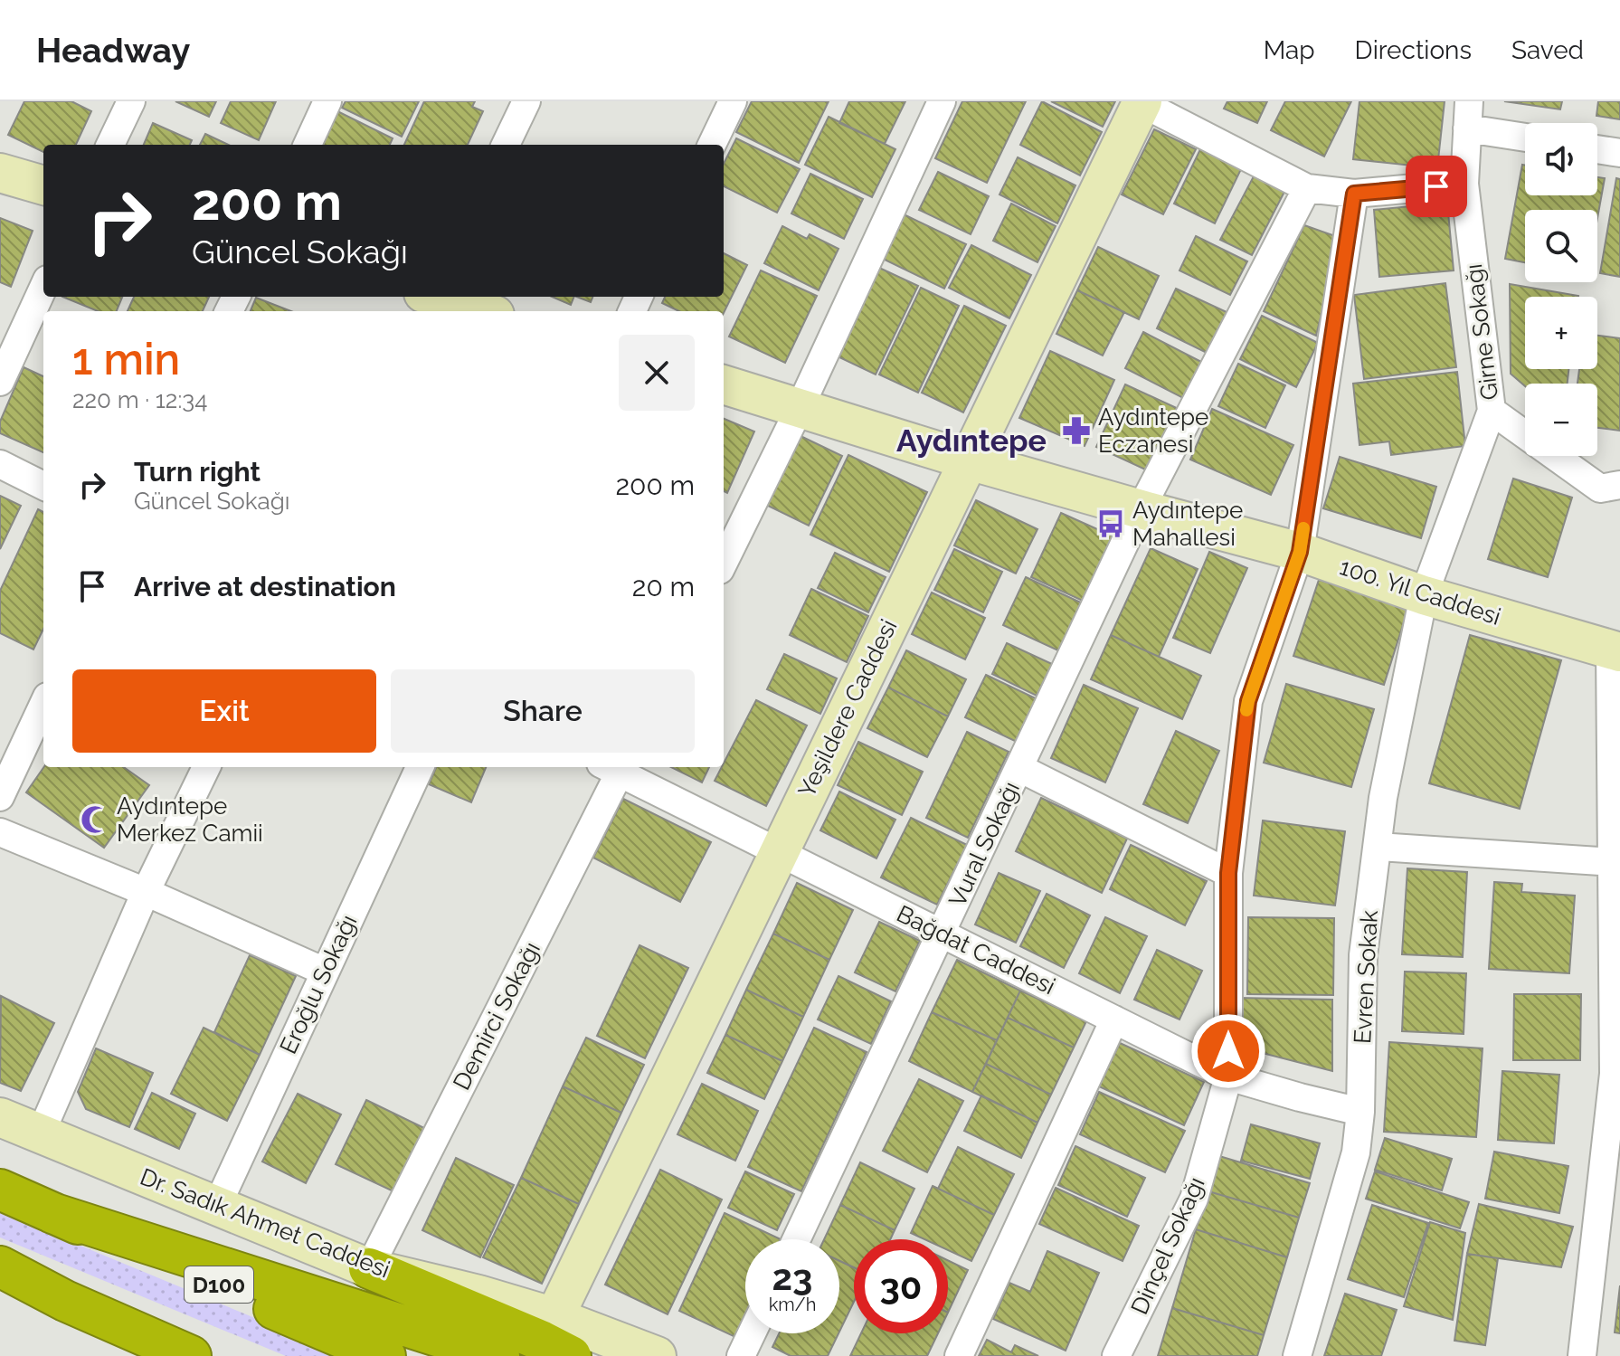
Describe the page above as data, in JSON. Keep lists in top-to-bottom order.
{
  "streets": {
    "highway": ["D100"],
    "street": [
      "Girne Sokağı",
      "100. Yıl Caddesi",
      "Yeşildere Caddesi",
      "Vural Sokağı",
      "Bağdat Caddesi",
      "Evren Sokak",
      "Eroğlu Sokağı",
      "Demirci Sokağı",
      "Dr. Sadık Ahmet Caddesi",
      "Dinçel Sokağı"
    ]
  },
  "crossings": [
    ["Girne Sokağı", "100. Yıl Caddesi"],
    ["Girne Sokağı", "Evren Sokak"],
    ["100. Yıl Caddesi", "Yeşildere Caddesi"],
    ["100. Yıl Caddesi", "Vural Sokağı"],
    ["100. Yıl Caddesi", "Evren Sokak"],
    ["100. Yıl Caddesi", "Dinçel Sokağı"],
    ["Yeşildere Caddesi", "Bağdat Caddesi"],
    ["Yeşildere Caddesi", "Dr. Sadık Ahmet Caddesi"],
    ["Vural Sokağı", "Bağdat Caddesi"],
    ["Bağdat Caddesi", "Evren Sokak"],
    ["Bağdat Caddesi", "Dinçel Sokağı"],
    ["Eroğlu Sokağı", "Dr. Sadık Ahmet Caddesi"],
    ["Demirci Sokağı", "Dr. Sadık Ahmet Caddesi"]
  ],
  "districts": ["Aydıntepe"],
  "places": {
    "pharmacy": ["Aydıntepe Eczanesi"],
    "bus stop": ["Aydıntepe Mahallesi"],
    "mosque": ["Aydıntepe Merkez Camii"]
  },
  "page": {
    "header": "Headway",
    "nav": ["Map", "Directions", "Saved"],
    "map_buttons": ["+", "−"],
    "turn": ["200 m", "Güncel Sokağı"],
    "heading": ["1 min", "220 m · 12:34"],
    "list": [
      {
        "name": "Turn right",
        "note": "Güncel Sokağı",
        "value": "200 m"
      },
      {
        "name": "Arrive at destination",
        "value": "20 m"
      }
    ],
    "buttons": ["Exit", "Share"],
    "speed": "23 km/h",
    "limit": "30"
  }
}
